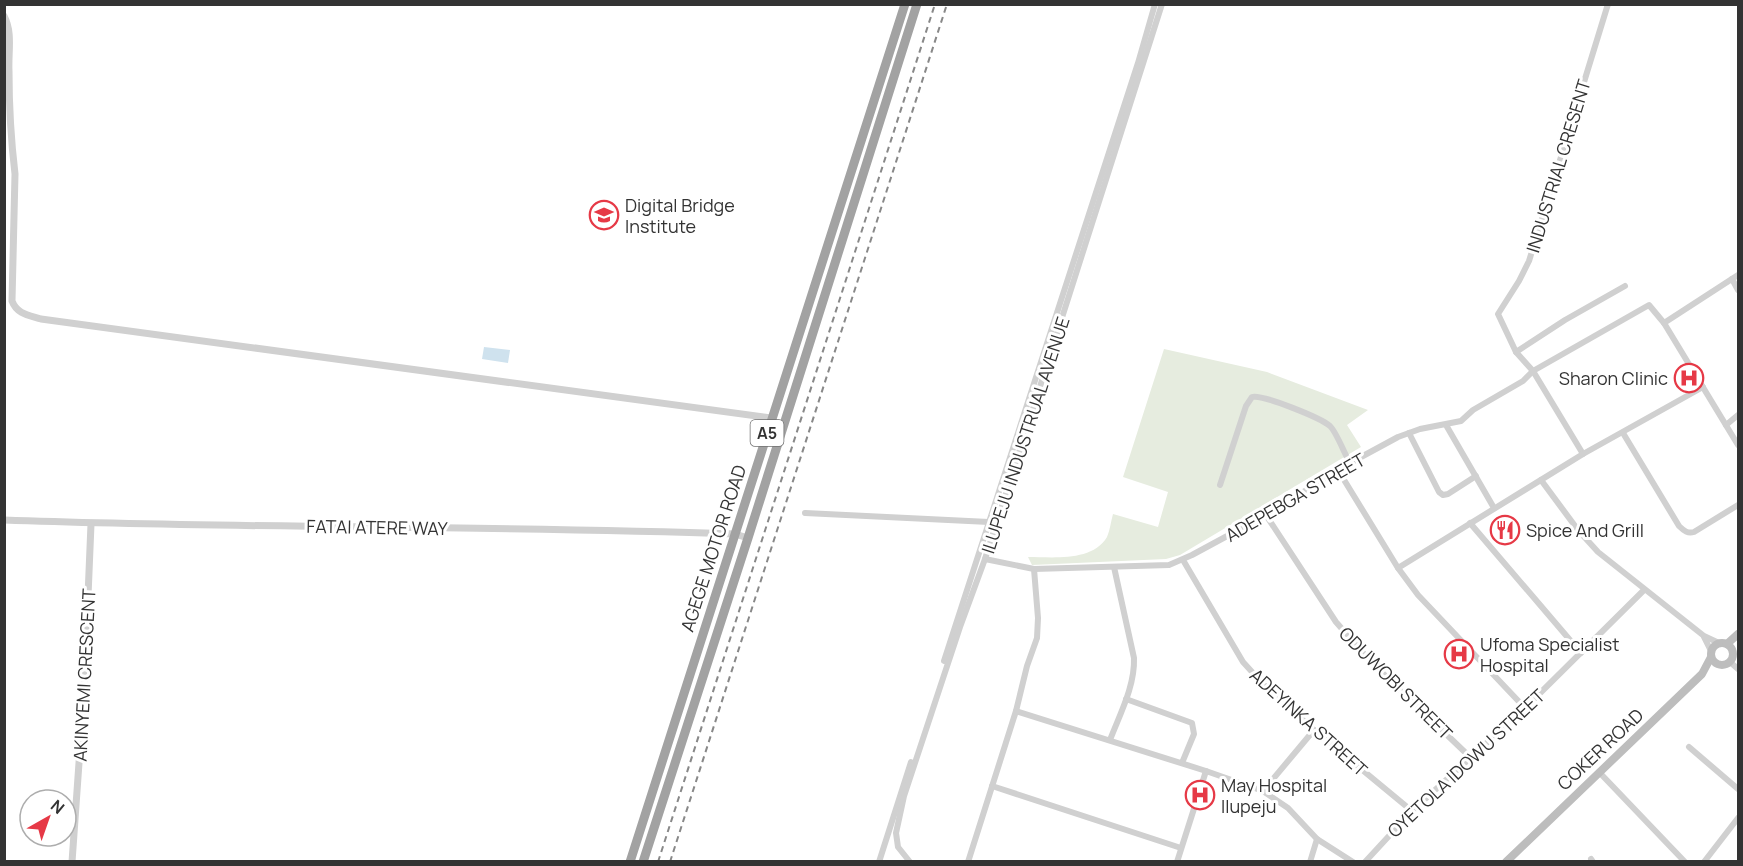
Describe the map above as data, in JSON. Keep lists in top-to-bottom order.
{
  "streets": {
    "highway": ["A5", "AGEGE MOTOR ROAD"],
    "main road": ["COKER ROAD"],
    "street": [
      "INDUSTRIAL CRESENT",
      "ILUPEJU INDUSTRUAL AVENUE",
      "ADEPEBGA STREET",
      "FATAI ATERE WAY",
      "AKINYEMI CRESCENT",
      "ODUWOBI STREET",
      "ADEYINKA STREET",
      "OYETOLA IDOWU STREET"
    ]
  },
  "crossings": [
    ["ILUPEJU INDUSTRUAL AVENUE", "ADEPEBGA STREET"],
    ["ADEPEBGA STREET", "ODUWOBI STREET"],
    ["ADEPEBGA STREET", "ADEYINKA STREET"],
    ["FATAI ATERE WAY", "AGEGE MOTOR ROAD"],
    ["FATAI ATERE WAY", "AKINYEMI CRESCENT"],
    ["ODUWOBI STREET", "OYETOLA IDOWU STREET"],
    ["ADEYINKA STREET", "OYETOLA IDOWU STREET"]
  ],
  "places": {
    "school or university": ["Digital Bridge Institute"],
    "hospital": ["Sharon Clinic", "Ufoma Specialist Hospital", "May Hospital Ilupeju"],
    "restaurant": ["Spice And Grill"]
  },
  "north": "top right"
}
